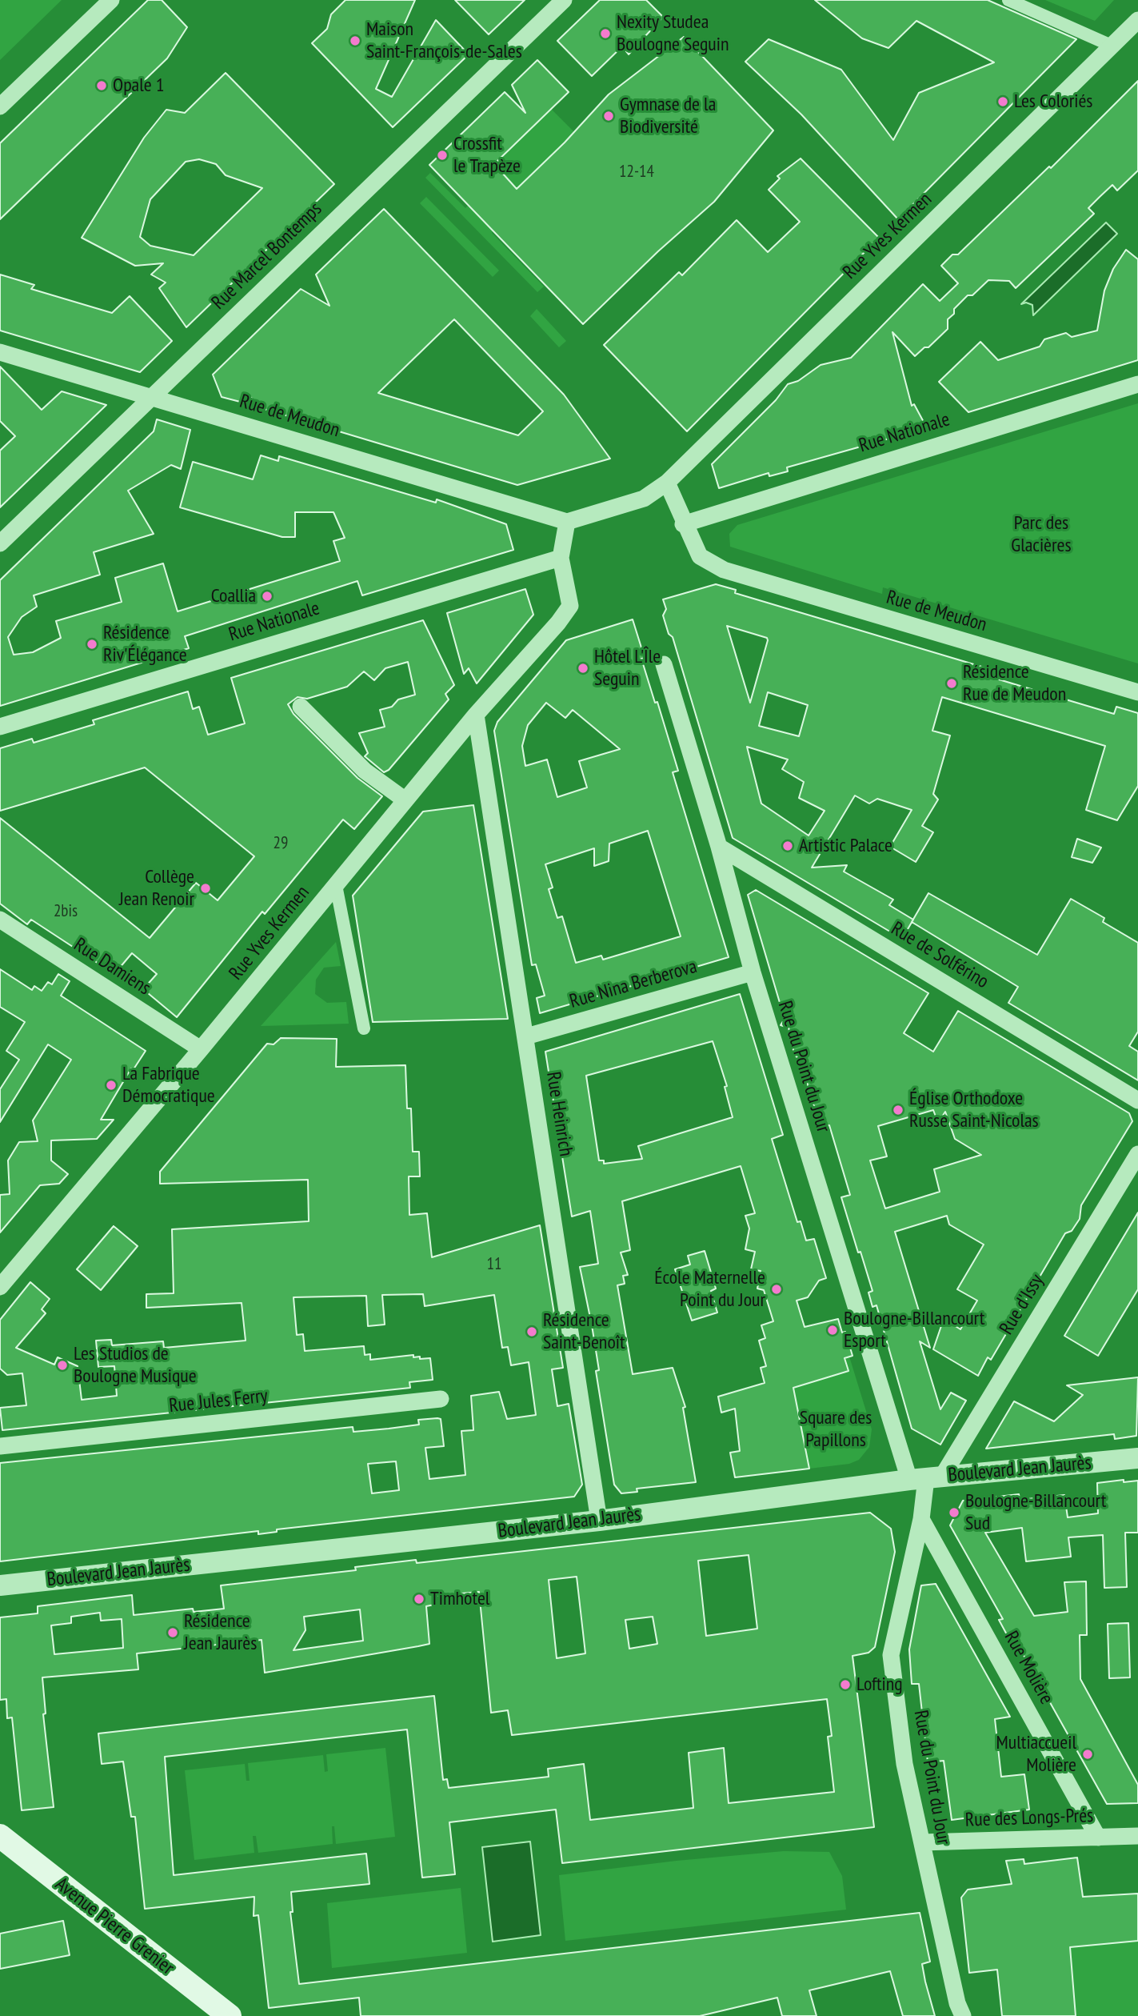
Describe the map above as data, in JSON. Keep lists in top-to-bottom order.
{
  "streets": {
    "main road": ["Avenue Pierre Grenier"],
    "street": [
      "Rue Yves Kermen",
      "Rue Marcel Bontemps",
      "Rue de Meudon",
      "Rue Nationale",
      "Rue de Solférino",
      "Rue Damiens",
      "Rue Nina Berberova",
      "Rue du Point du Jour",
      "Rue Heinrich",
      "Rue d'Issy",
      "Rue Jules Ferry",
      "Boulevard Jean Jaurès",
      "Rue Molière",
      "Rue des Longs-Prés"
    ]
  },
  "crossings": [
    ["Rue Yves Kermen", "Rue de Meudon"],
    ["Rue Yves Kermen", "Rue Nationale"],
    ["Rue Yves Kermen", "Rue Damiens"],
    ["Rue Yves Kermen", "Rue Heinrich"],
    ["Rue Marcel Bontemps", "Rue de Meudon"],
    ["Rue de Meudon", "Rue Nationale"],
    ["Rue de Solférino", "Rue du Point du Jour"],
    ["Rue Nina Berberova", "Rue du Point du Jour"],
    ["Rue Nina Berberova", "Rue Heinrich"],
    ["Rue du Point du Jour", "Rue d'Issy"],
    ["Rue du Point du Jour", "Boulevard Jean Jaurès"],
    ["Rue du Point du Jour", "Rue Molière"],
    ["Rue du Point du Jour", "Rue des Longs-Prés"],
    ["Rue Heinrich", "Boulevard Jean Jaurès"],
    ["Rue d'Issy", "Boulevard Jean Jaurès"],
    ["Rue Molière", "Rue des Longs-Prés"]
  ],
  "parks": ["Parc des Glacières", "Square des Papillons"],
  "places": [
    "Nexity Studea Boulogne Seguin",
    "Maison Saint-François-de-Sales",
    "Opale 1",
    "Les Coloriés",
    "Gymnase de la Biodiversité",
    "Crossfit le Trapèze",
    "Coallia",
    "Résidence Riv'Élégance",
    "Hôtel L'Île Seguin",
    "Résidence Rue de Meudon",
    "Artistic Palace",
    "Collège Jean Renoir",
    "La Fabrique Démocratique",
    "Église Orthodoxe Russe Saint-Nicolas",
    "École Maternelle Point du Jour",
    "Boulogne-Billancourt Esport",
    "Résidence Saint-Benoît",
    "Les Studios de Boulogne Musique",
    "Boulogne-Billancourt Sud",
    "Timhotel",
    "Résidence Jean Jaurès",
    "Lofting",
    "Multiaccueil Molière"
  ],
  "house_numbers": [
    "12-14",
    "29",
    "2bis",
    "11"
  ]
}
